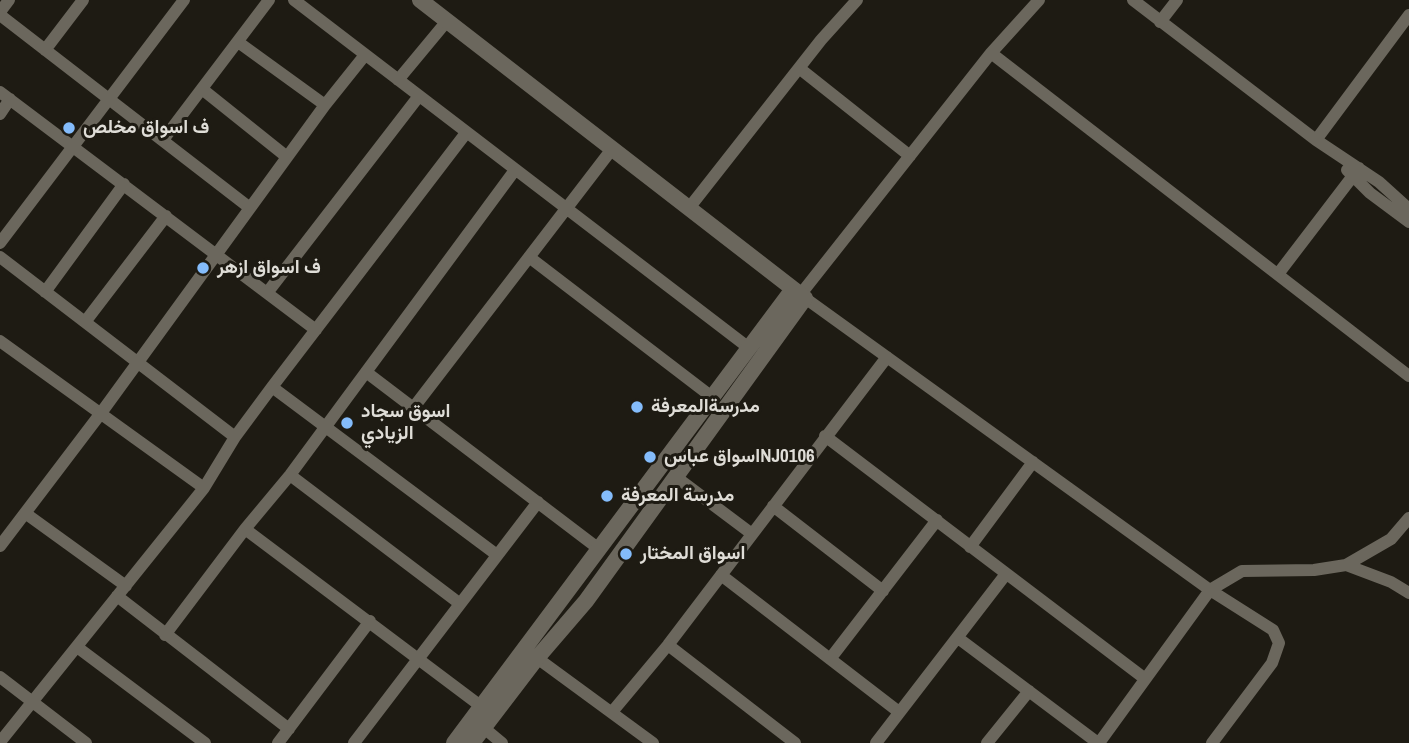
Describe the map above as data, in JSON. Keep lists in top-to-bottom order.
{
  "places": [
    "ف اسواق مخلص",
    "ف اسواق ازهر",
    "مدرسةالمعرفة",
    "اسوق سجاد الزيادي",
    "اسواق عباسNJ0106",
    "مدرسة المعرفة",
    "اسواق المختار"
  ]
}
